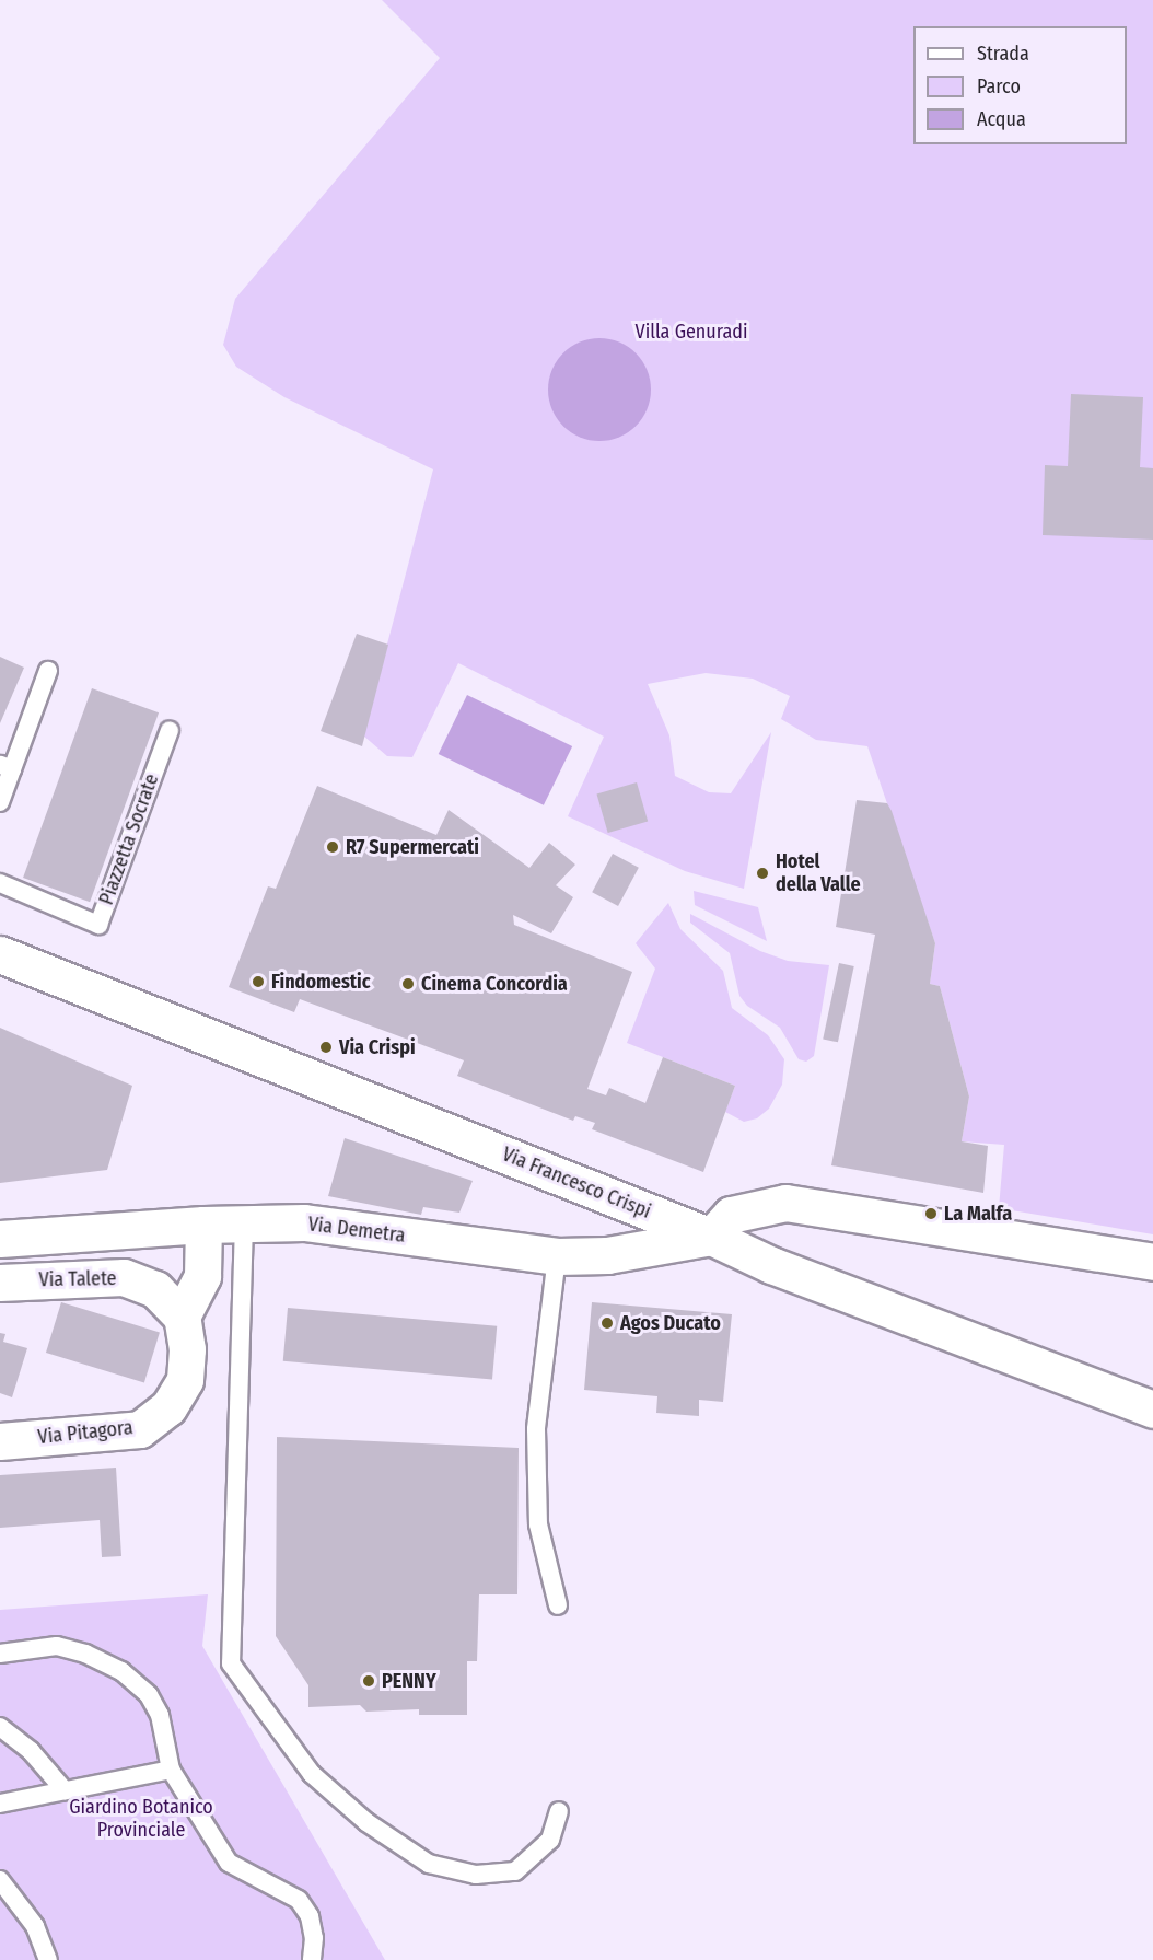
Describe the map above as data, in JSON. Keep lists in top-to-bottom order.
{
  "streets": {
    "street": [
      "Via Francesco Crispi",
      "Via Demetra",
      "Via Talete",
      "Via Pitagora"
    ],
    "lane": ["Piazzetta Socrate"]
  },
  "crossings": [
    ["Via Francesco Crispi", "Via Demetra"],
    ["Via Talete", "Via Pitagora"]
  ],
  "parks": ["Villa Genuradi", "Giardino Botanico Provinciale"],
  "places": [
    "R7 Supermercati",
    "Hotel della Valle",
    "Findomestic",
    "Cinema Concordia",
    "Via Crispi",
    "La Malfa",
    "Agos Ducato",
    "PENNY"
  ],
  "legend": ["Strada", "Parco", "Acqua"]
}
